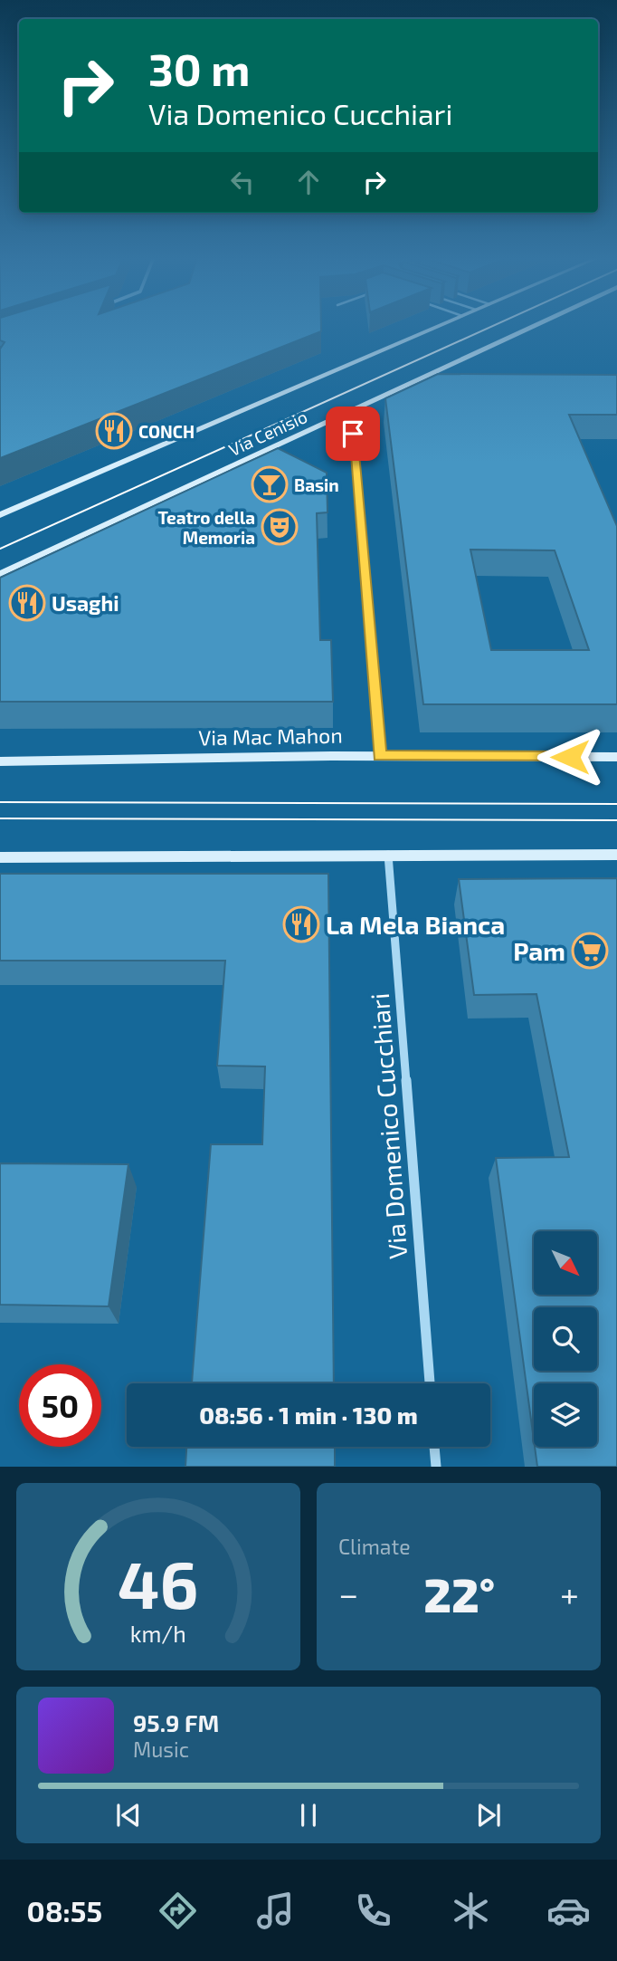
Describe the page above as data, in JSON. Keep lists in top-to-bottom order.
{
  "streets": {
    "main road": ["Via Cenisio", "Via Mac Mahon"],
    "street": ["Via Domenico Cucchiari"]
  },
  "places": {
    "restaurant": ["CONCH", "Usaghi", "La Mela Bianca"],
    "bar": ["Basin"],
    "theatre": ["Teatro della Memoria"],
    "supermarket": ["Pam"]
  },
  "north": "bottom right",
  "page": {
    "turn": ["30 m", "Via Domenico Cucchiari"],
    "limit": "50",
    "trip": "08:56 · 1 min · 130 m",
    "tile": "Climate",
    "heat": ["−", "22°", "+"],
    "song": ["95.9 FM", "Music"],
    "tabs": "08:55",
    "gauge": ["46", "km/h"]
  }
}
